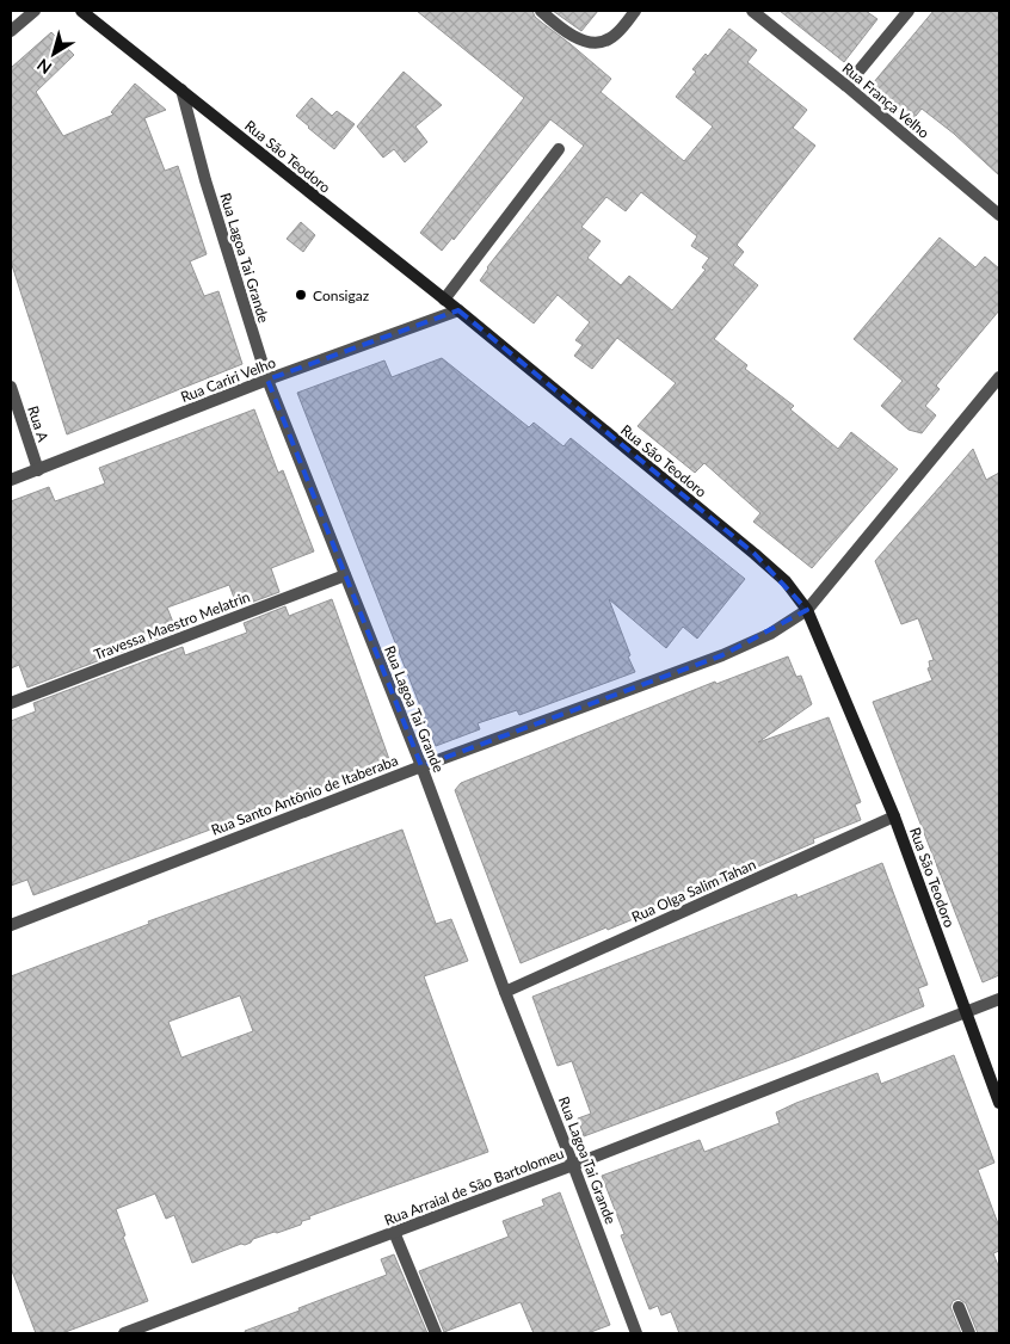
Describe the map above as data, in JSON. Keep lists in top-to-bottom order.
{
  "streets": {
    "main road": ["Rua São Teodoro"],
    "street": [
      "Rua França Velho",
      "Rua Lagoa Tai Grande",
      "Rua Cariri Velho",
      "Rua A",
      "Travessa Maestro Melatrin",
      "Rua Santo Antônio de Itaberaba",
      "Rua Olga Salim Tahan",
      "Rua Arraial de São Bartolomeu"
    ]
  },
  "crossings": [
    ["Rua São Teodoro", "Rua Lagoa Tai Grande"],
    ["Rua São Teodoro", "Rua Cariri Velho"],
    ["Rua São Teodoro", "Rua Santo Antônio de Itaberaba"],
    ["Rua São Teodoro", "Rua Olga Salim Tahan"],
    ["Rua São Teodoro", "Rua Arraial de São Bartolomeu"],
    ["Rua Lagoa Tai Grande", "Rua Cariri Velho"],
    ["Rua Lagoa Tai Grande", "Travessa Maestro Melatrin"],
    ["Rua Lagoa Tai Grande", "Rua Santo Antônio de Itaberaba"],
    ["Rua Lagoa Tai Grande", "Rua Olga Salim Tahan"],
    ["Rua Lagoa Tai Grande", "Rua Arraial de São Bartolomeu"],
    ["Rua Cariri Velho", "Rua A"]
  ],
  "places": ["Consigaz"],
  "north": "bottom left"
}
